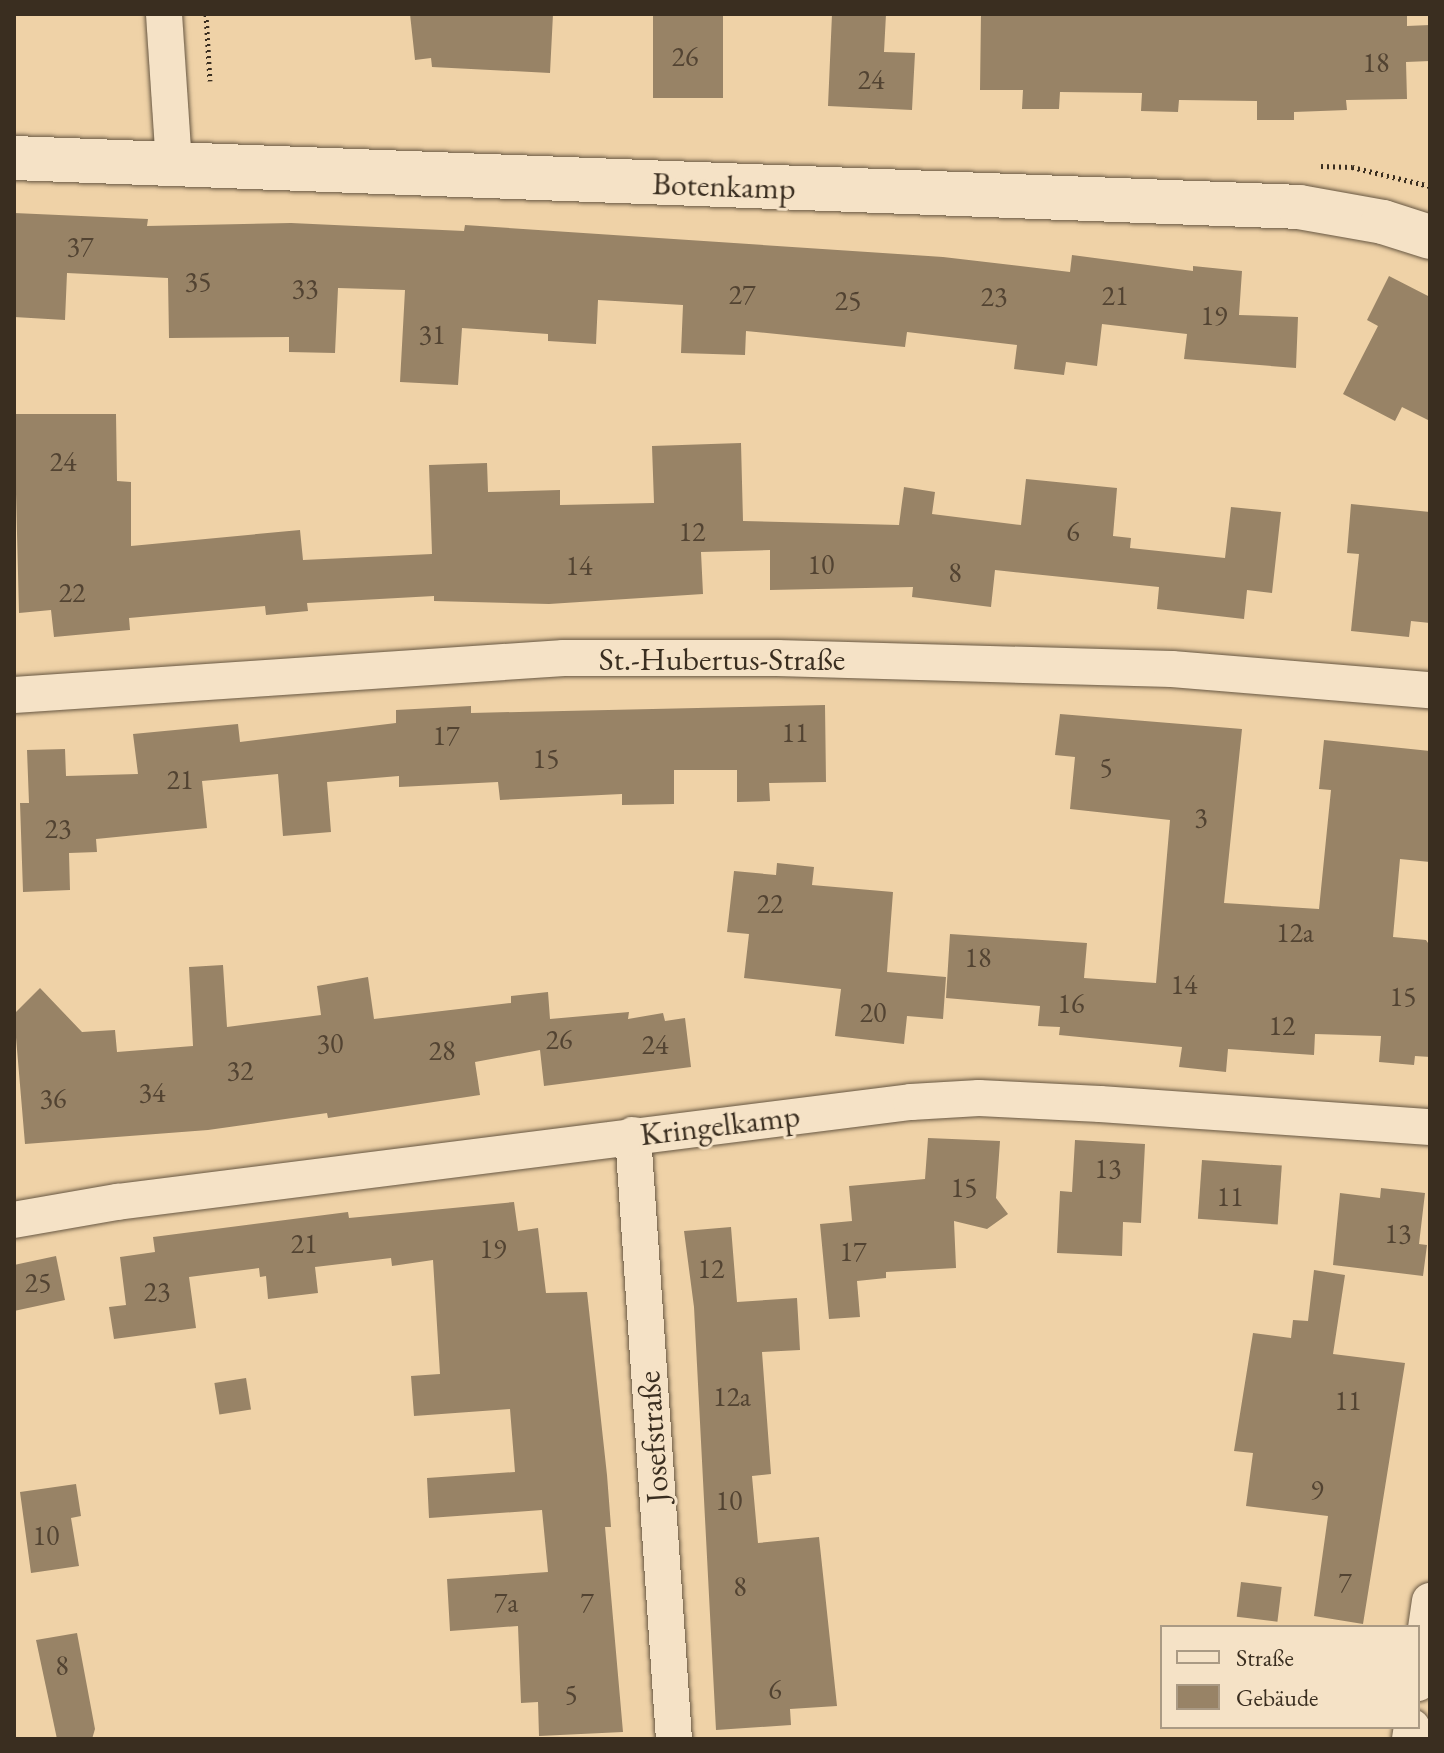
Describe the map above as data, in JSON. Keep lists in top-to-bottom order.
{
  "streets": {
    "street": [
      "Botenkamp",
      "St.-Hubertus-Straße",
      "Kringelkamp",
      "Josefstraße"
    ]
  },
  "crossings": [
    ["Kringelkamp", "Josefstraße"]
  ],
  "house_numbers": [
    "26",
    "18",
    "24",
    "37",
    "35",
    "33",
    "27",
    "21",
    "23",
    "25",
    "19",
    "31",
    "24",
    "12",
    "6",
    "10",
    "14",
    "8",
    "22",
    "11",
    "17",
    "15",
    "5",
    "21",
    "3",
    "23",
    "22",
    "12a",
    "18",
    "14",
    "15",
    "16",
    "20",
    "12",
    "26",
    "30",
    "24",
    "28",
    "32",
    "34",
    "36",
    "13",
    "15",
    "11",
    "13",
    "21",
    "19",
    "17",
    "12",
    "25",
    "23",
    "12a",
    "11",
    "9",
    "10",
    "10",
    "7",
    "8",
    "7a",
    "7",
    "8",
    "6",
    "5"
  ],
  "legend": ["Straße", "Gebäude"]
}
